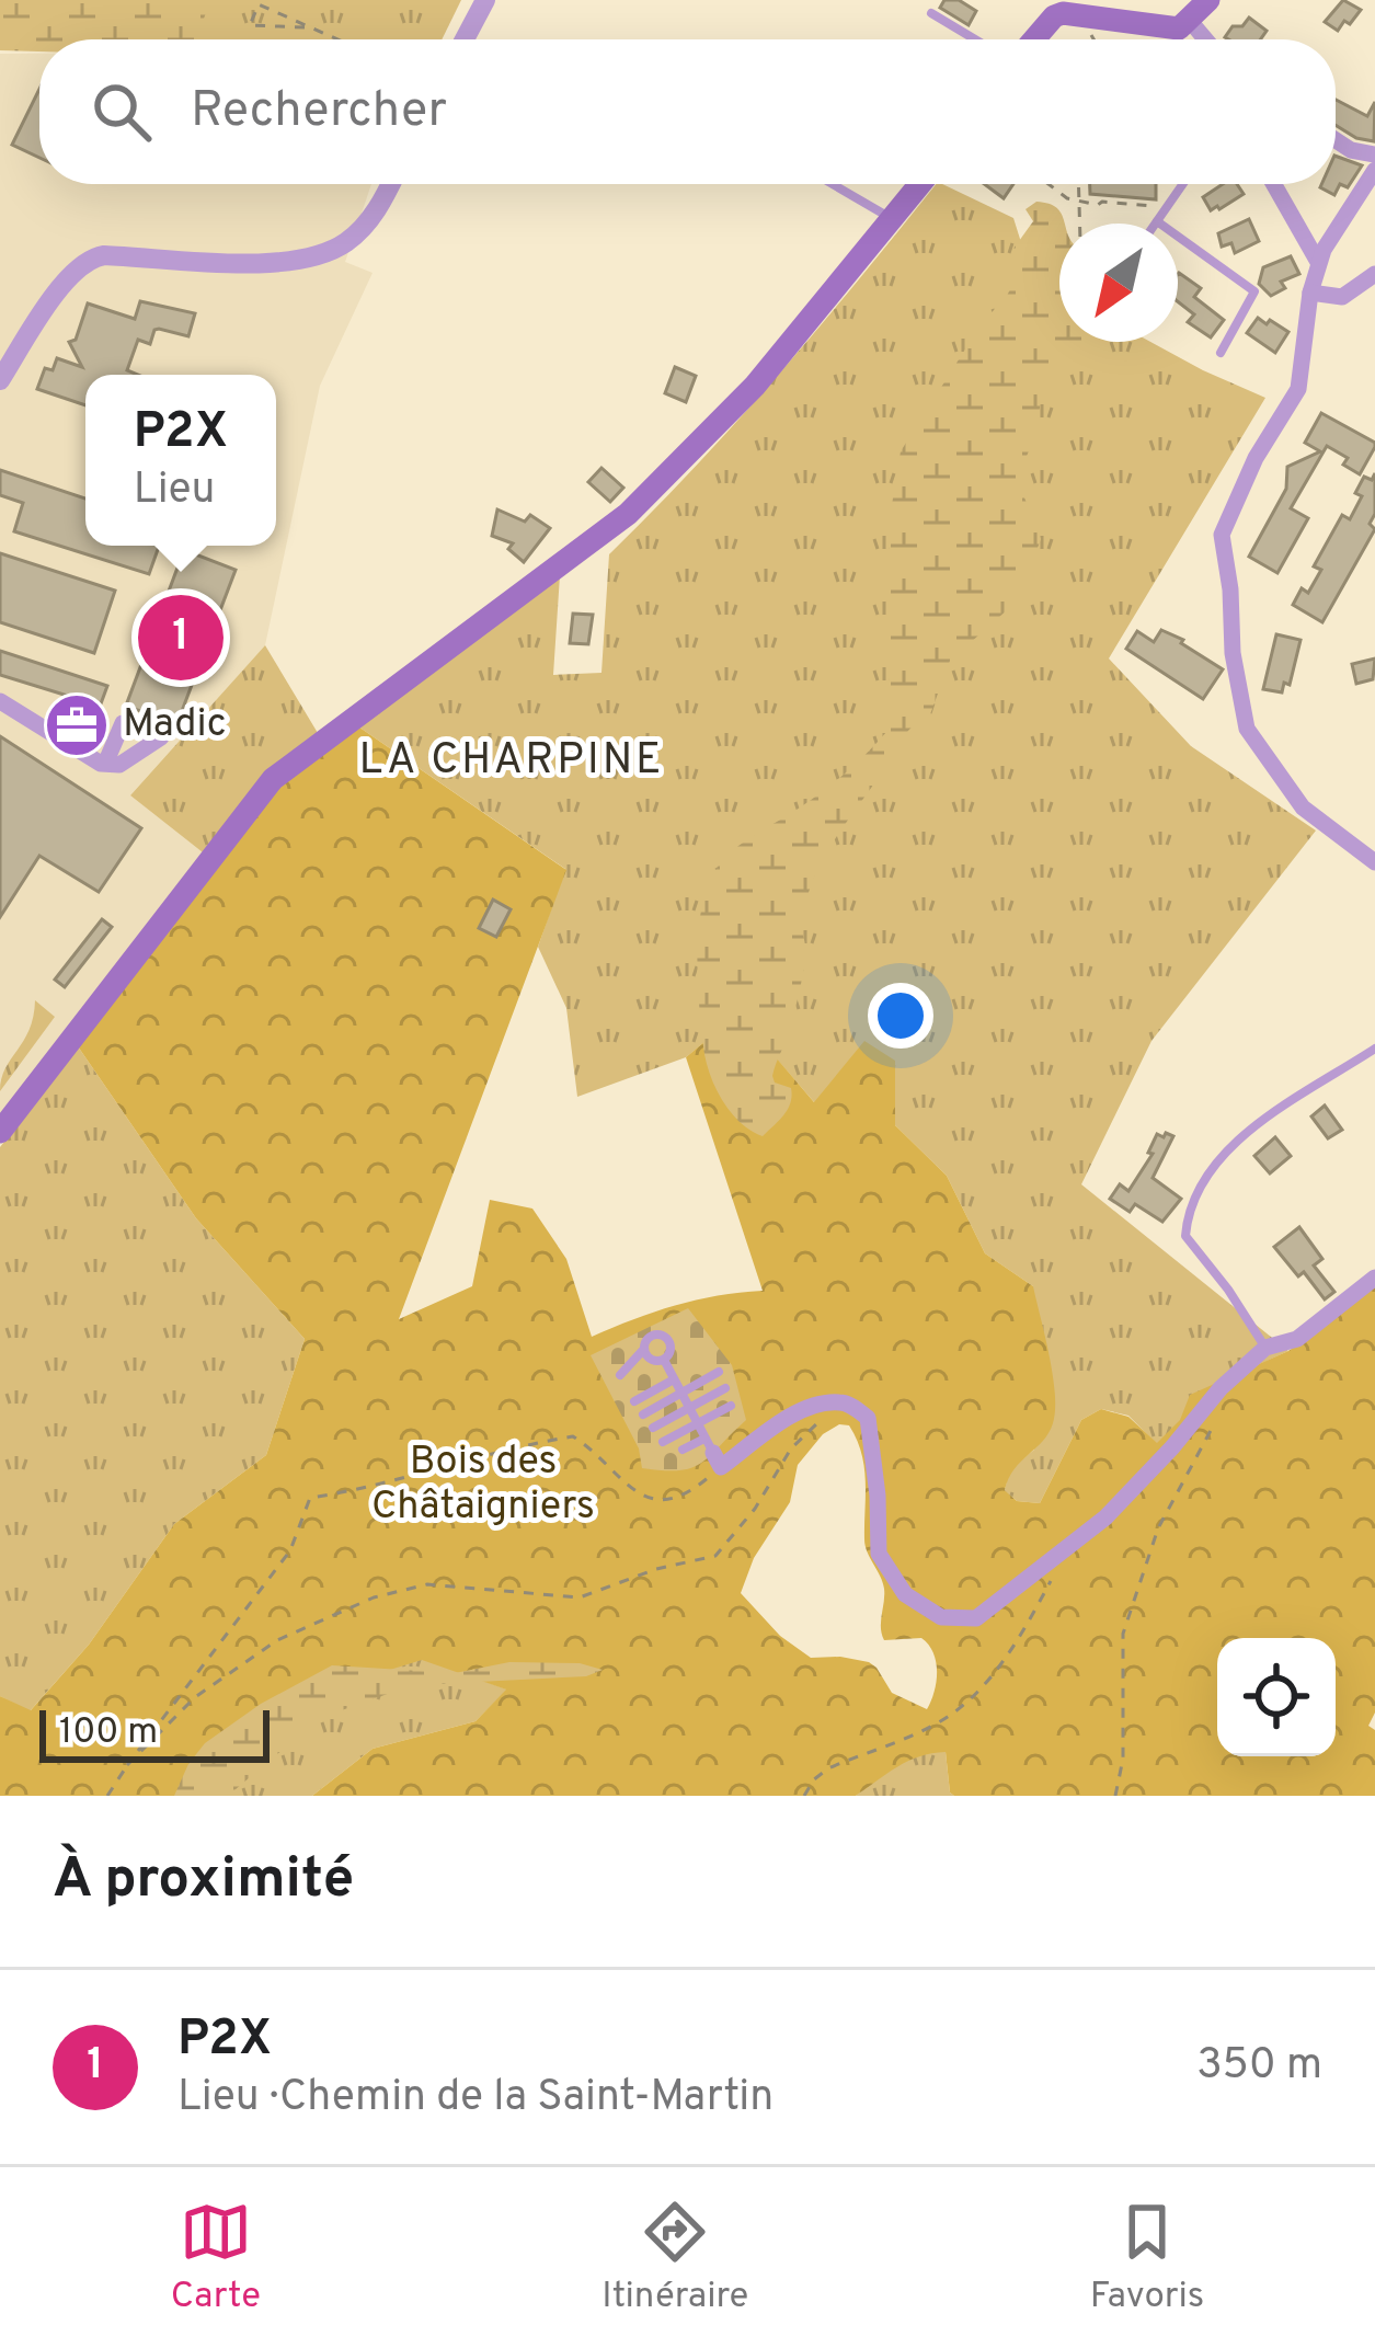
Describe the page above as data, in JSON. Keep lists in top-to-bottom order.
{
  "districts": ["LA CHARPINE"],
  "parks": ["Bois des Châtaigniers"],
  "places": {
    "office": ["Madic"]
  },
  "scale_bar": "100 m",
  "north": "bottom left",
  "page": {
    "search": "Rechercher",
    "popup": ["P2X", "Lieu"],
    "pins": "1",
    "scale": "100 m",
    "heading": "À proximité",
    "list": [
      {
        "mark": "1",
        "name": "P2X",
        "note": "Lieu · Chemin de la Saint-Martin",
        "value": "350 m"
      }
    ],
    "nav": ["Carte", "Itinéraire", "Favoris"]
  }
}
